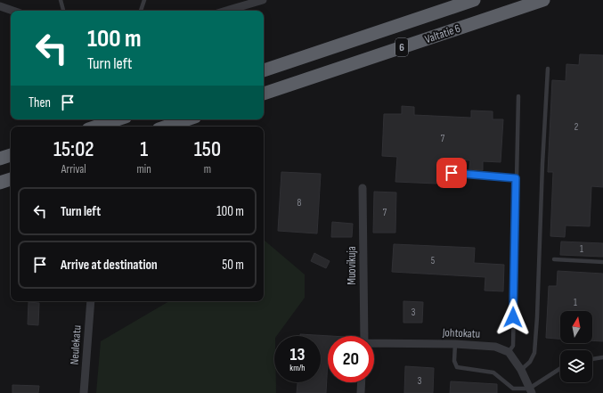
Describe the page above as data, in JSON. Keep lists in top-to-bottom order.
{
  "streets": {
    "highway": ["Valtatie 6", "6"],
    "street": ["Muovikuja", "Johtokatu", "Neulekatu"]
  },
  "house_numbers": [
    "2",
    "7",
    "8",
    "7",
    "1",
    "5",
    "1",
    "3",
    "3"
  ],
  "north": "top",
  "page": {
    "turn": ["100 m", "Turn left"],
    "then": "Then",
    "eta": [
      "15:02",
      "Arrival",
      "1",
      "min",
      "150",
      "m"
    ],
    "list": [
      {
        "name": "Turn left",
        "value": "100 m"
      },
      {
        "name": "Arrive at destination",
        "value": "50 m"
      }
    ],
    "speed": "13 km/h",
    "limit": "20"
  }
}
